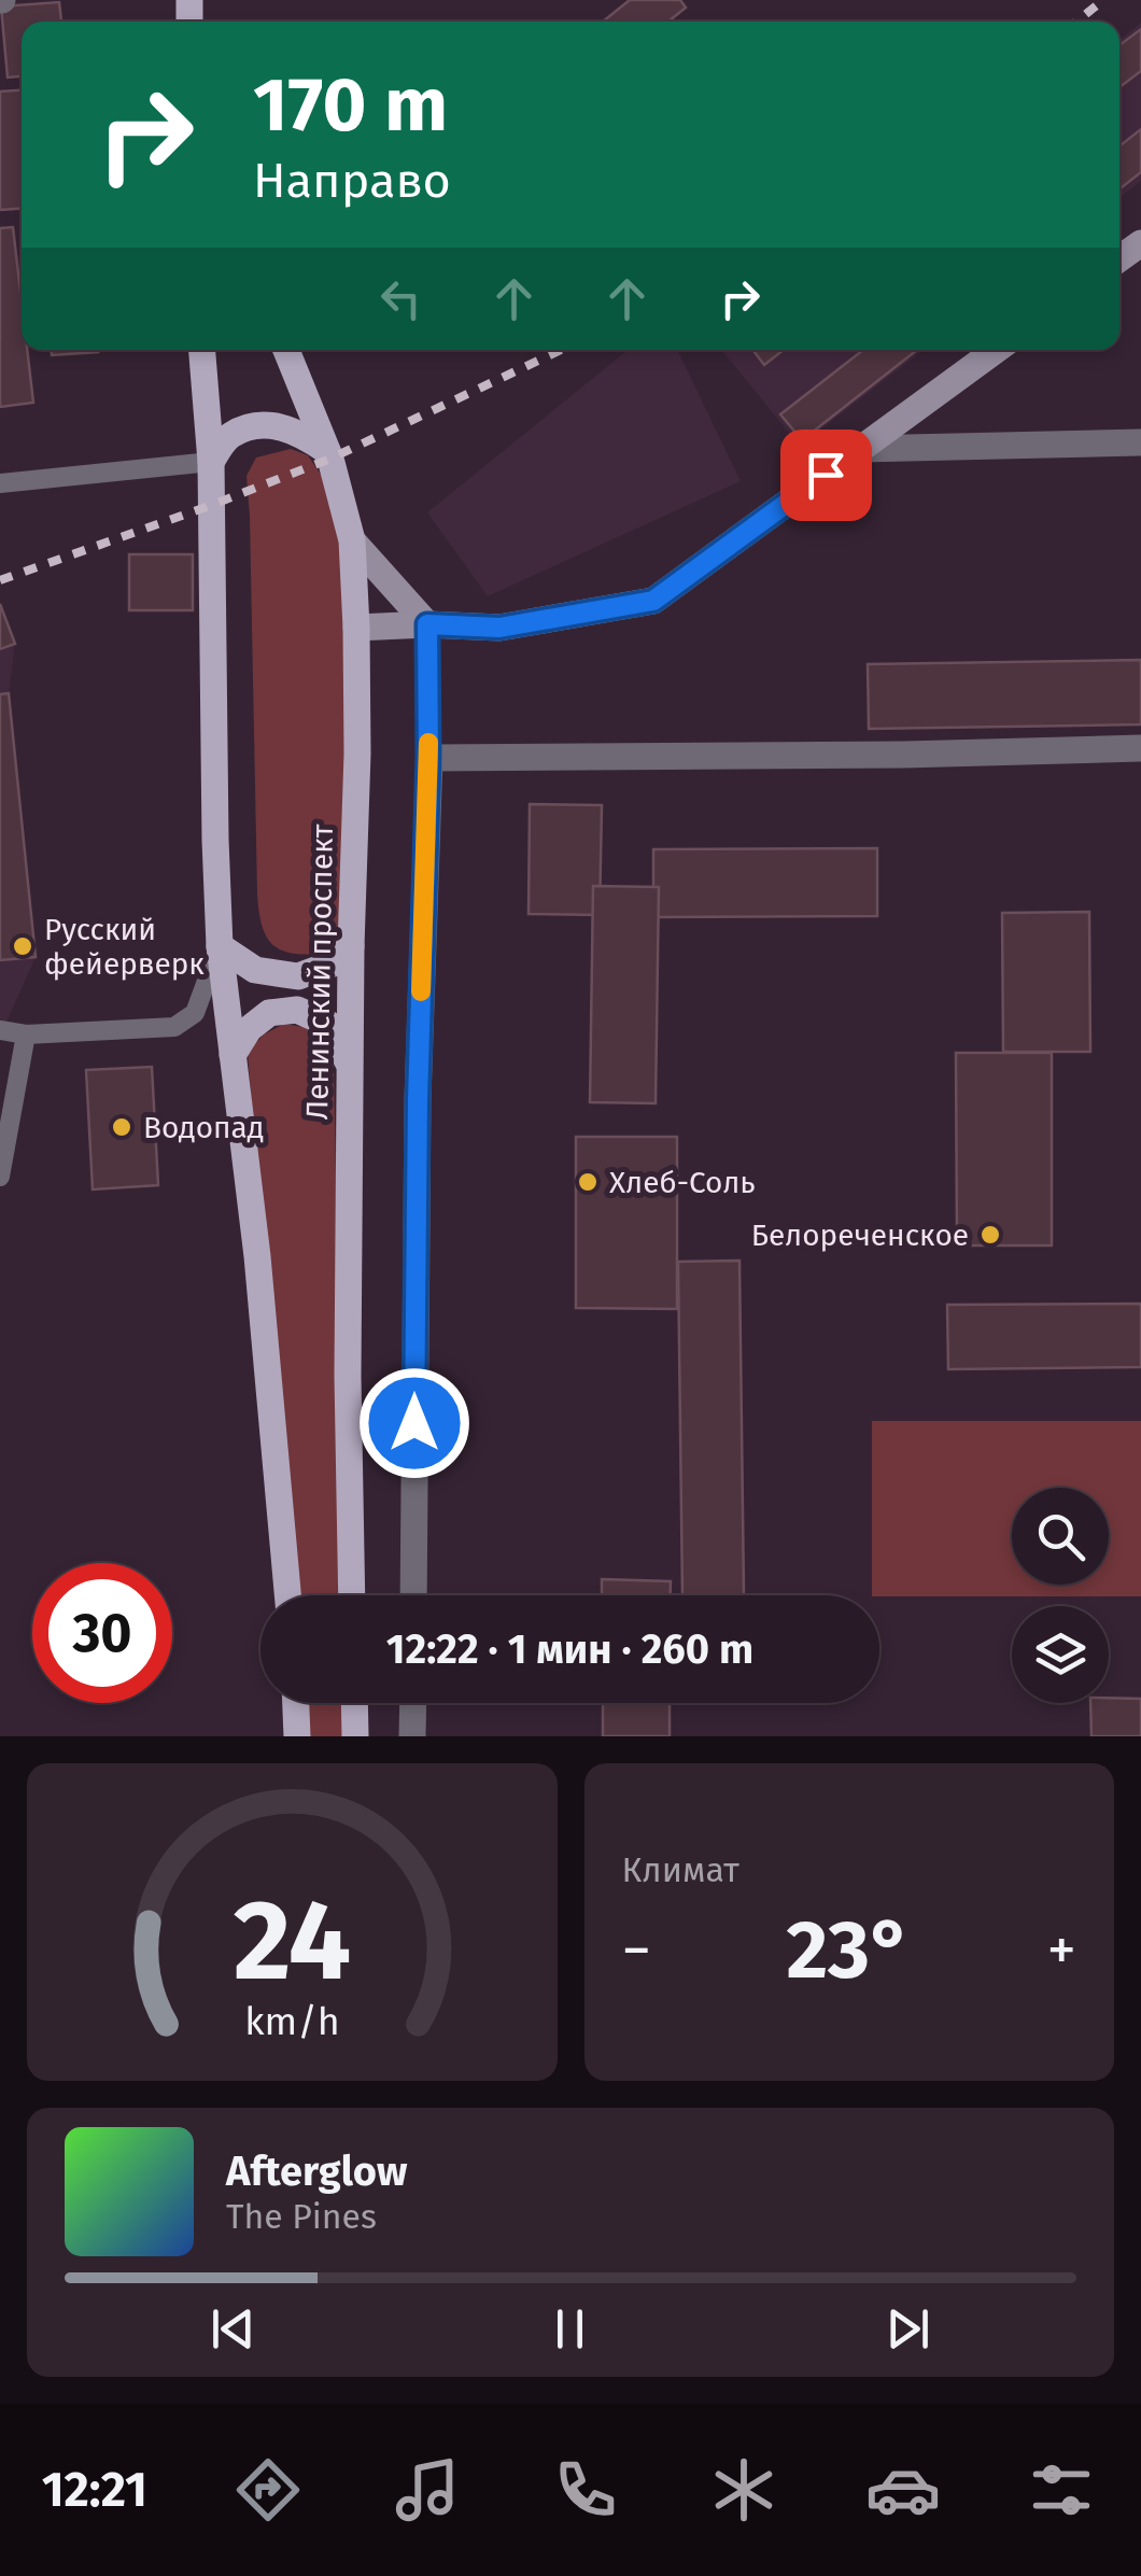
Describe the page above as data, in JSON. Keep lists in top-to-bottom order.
{
  "streets": {
    "main road": ["Ленинский проспект"]
  },
  "places": [
    "Русский фейерверк",
    "Водопад",
    "Хлеб-Соль",
    "Белореченское"
  ],
  "page": {
    "turn": ["170 m", "Направо"],
    "limit": "30",
    "trip": "12:22 · 1 мин · 260 m",
    "tile": "Климат",
    "heat": ["−", "23°", "+"],
    "song": ["Afterglow", "The Pines"],
    "tabs": "12:21",
    "gauge": ["24", "km/h"]
  }
}
